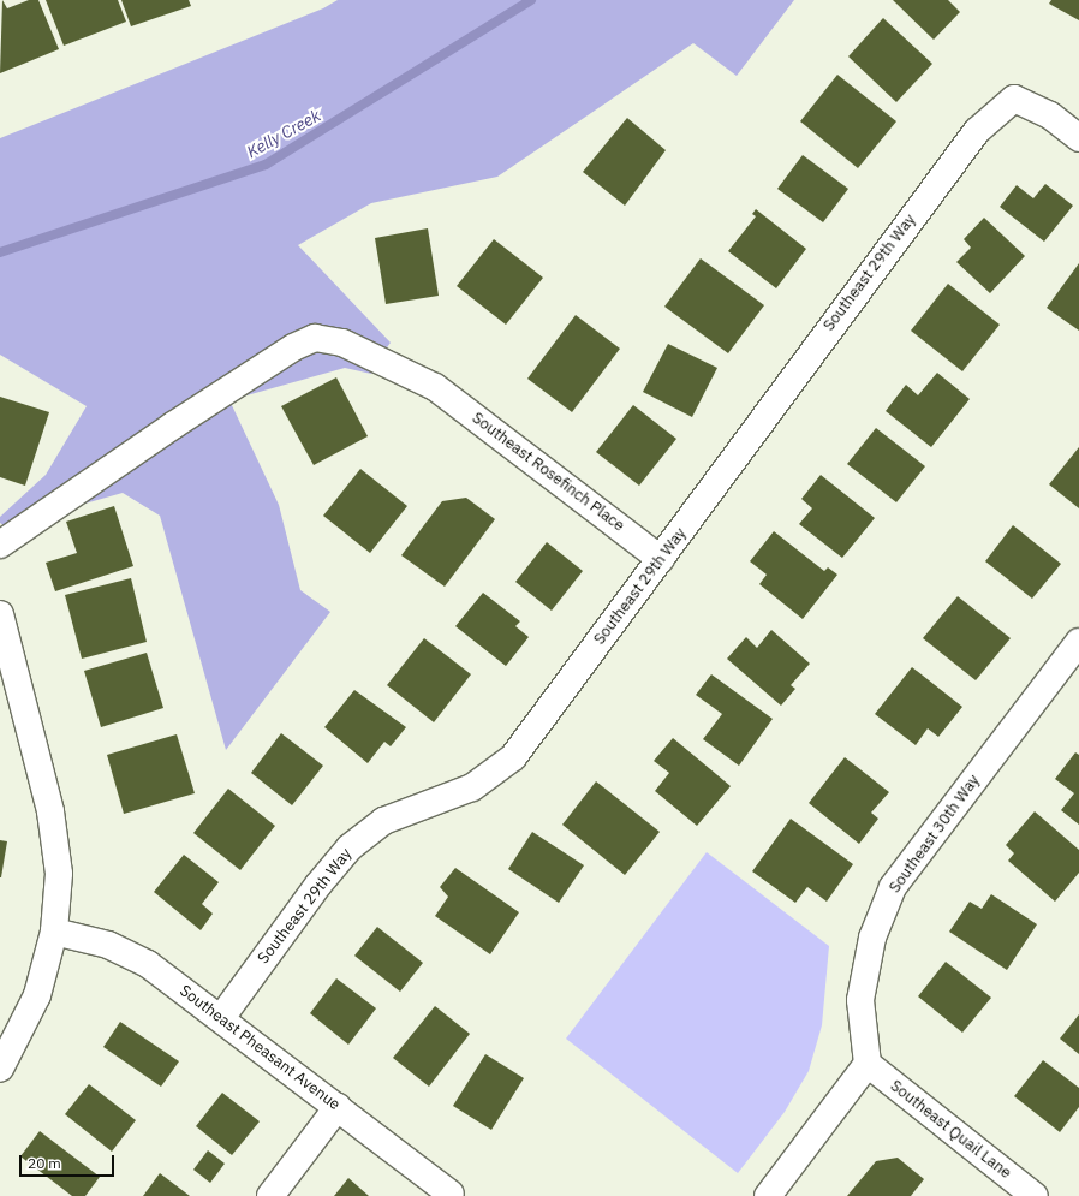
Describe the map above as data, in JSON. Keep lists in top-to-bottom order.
{
  "streets": {
    "street": [
      "Southeast 29th Way",
      "Southeast Rosefinch Place",
      "Southeast 30th Way",
      "Southeast Pheasant Avenue",
      "Southeast Quail Lane"
    ]
  },
  "crossings": [
    ["Southeast 29th Way", "Southeast Rosefinch Place"],
    ["Southeast 29th Way", "Southeast Pheasant Avenue"],
    ["Southeast 30th Way", "Southeast Quail Lane"]
  ],
  "water": ["Kelly Creek"],
  "scale_bar": "20 m"
}
